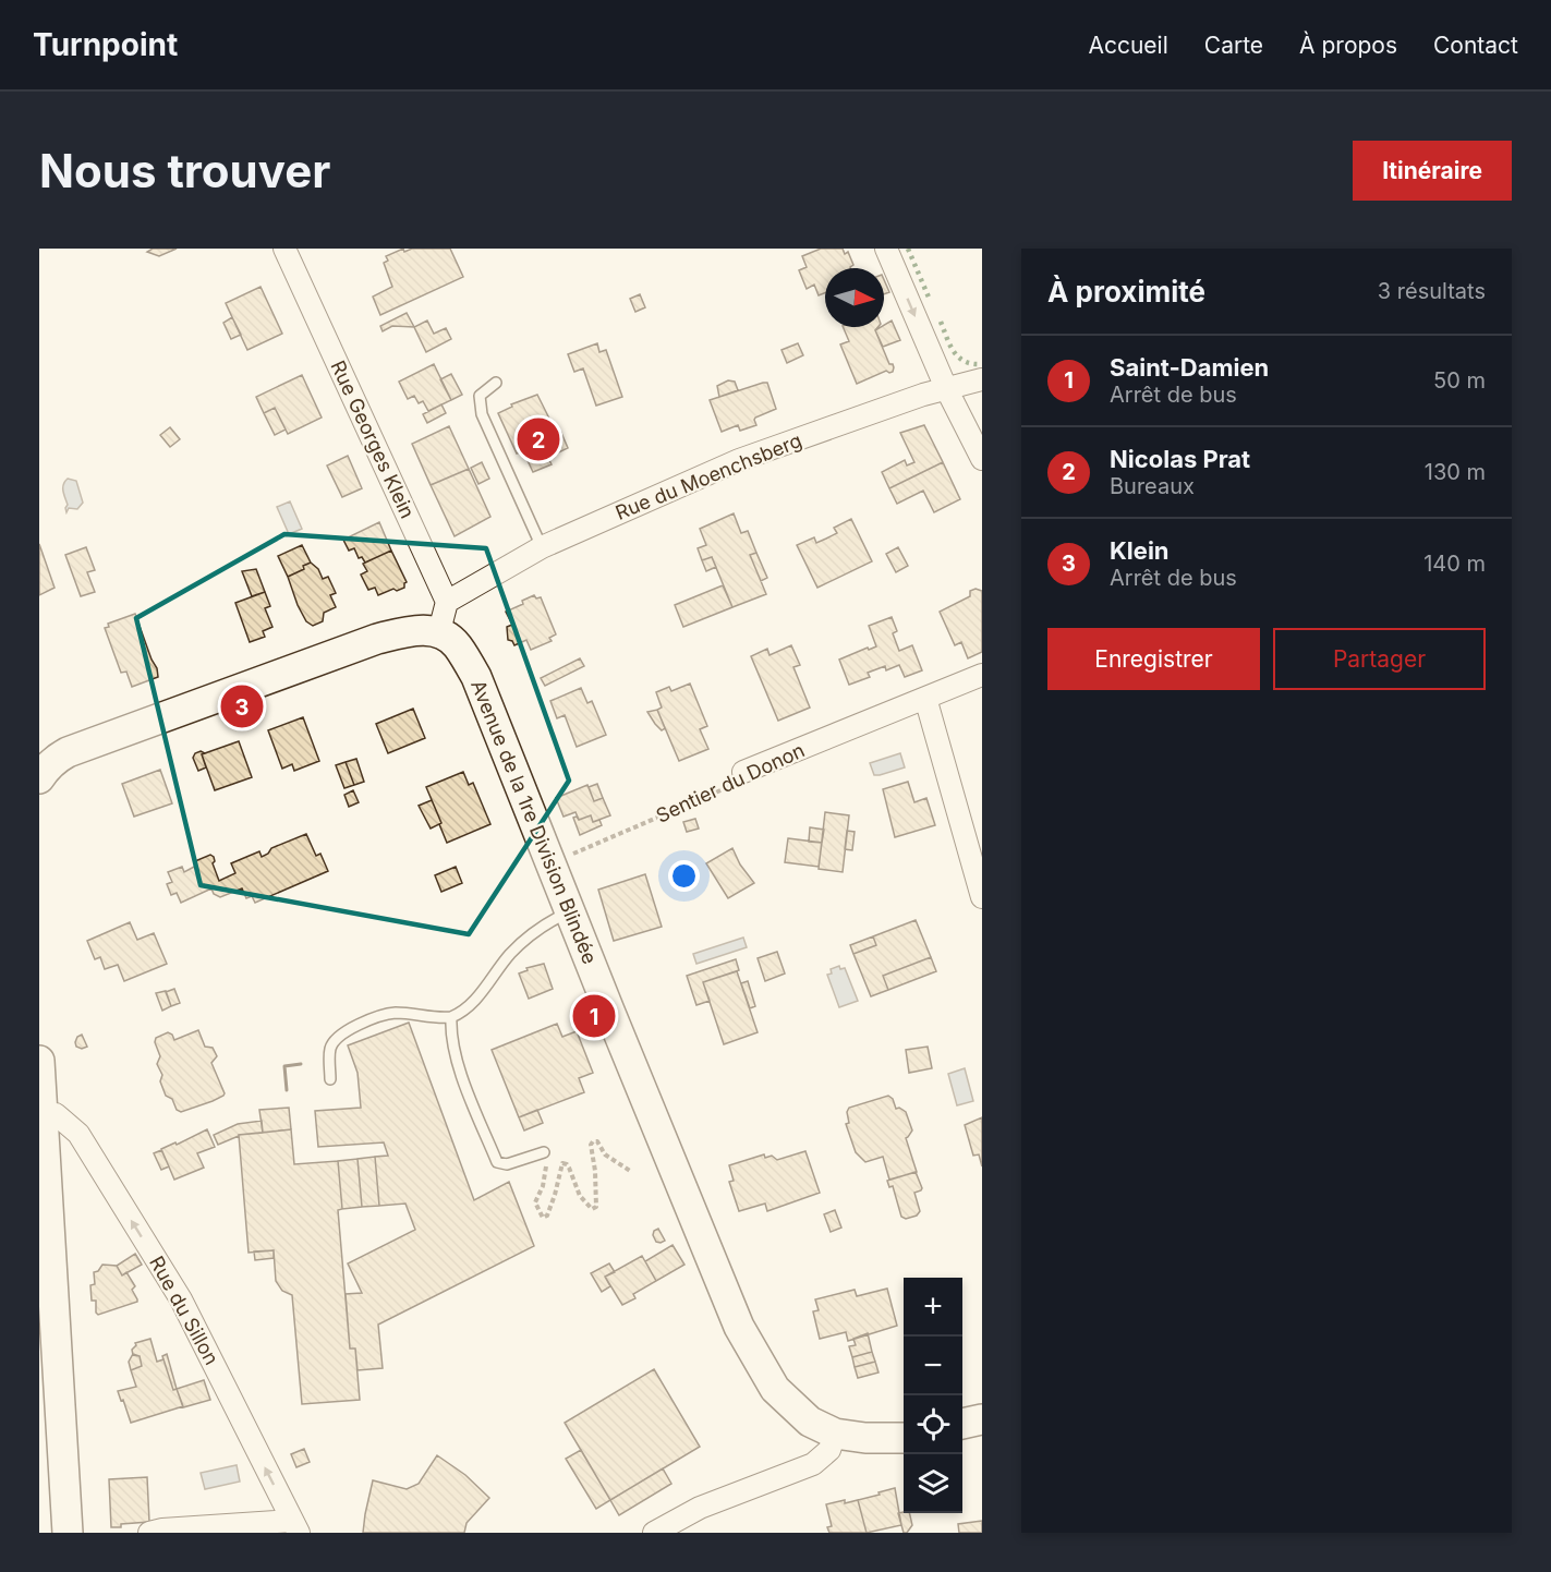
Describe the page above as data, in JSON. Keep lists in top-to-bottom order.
{
  "streets": {
    "main road": ["Avenue de la 1re Division Blindée"],
    "street": [
      "Rue Georges Klein",
      "Rue du Moenchsberg",
      "Sentier du Donon",
      "Rue du Sillon"
    ]
  },
  "crossings": [
    ["Rue Georges Klein", "Rue du Moenchsberg"],
    ["Sentier du Donon", "Avenue de la 1re Division Blindée"]
  ],
  "one_way": ["Rue du Sillon"],
  "north": "right",
  "page": {
    "header": "Turnpoint",
    "nav": [
      "Accueil",
      "Carte",
      "À propos",
      "Contact"
    ],
    "buttons": [
      "Itinéraire",
      ["Enregistrer", "Partager"]
    ],
    "title": "Nous trouver",
    "heading": ["À proximité", "3 résultats"],
    "list": [
      {
        "mark": "1",
        "name": "Saint-Damien",
        "note": "Arrêt de bus",
        "value": "50 m"
      },
      {
        "mark": "2",
        "name": "Nicolas Prat",
        "note": "Bureaux",
        "value": "130 m"
      },
      {
        "mark": "3",
        "name": "Klein",
        "note": "Arrêt de bus",
        "value": "140 m"
      }
    ],
    "pins": ["2", "3", "1"],
    "map_buttons": ["+", "−"]
  }
}
